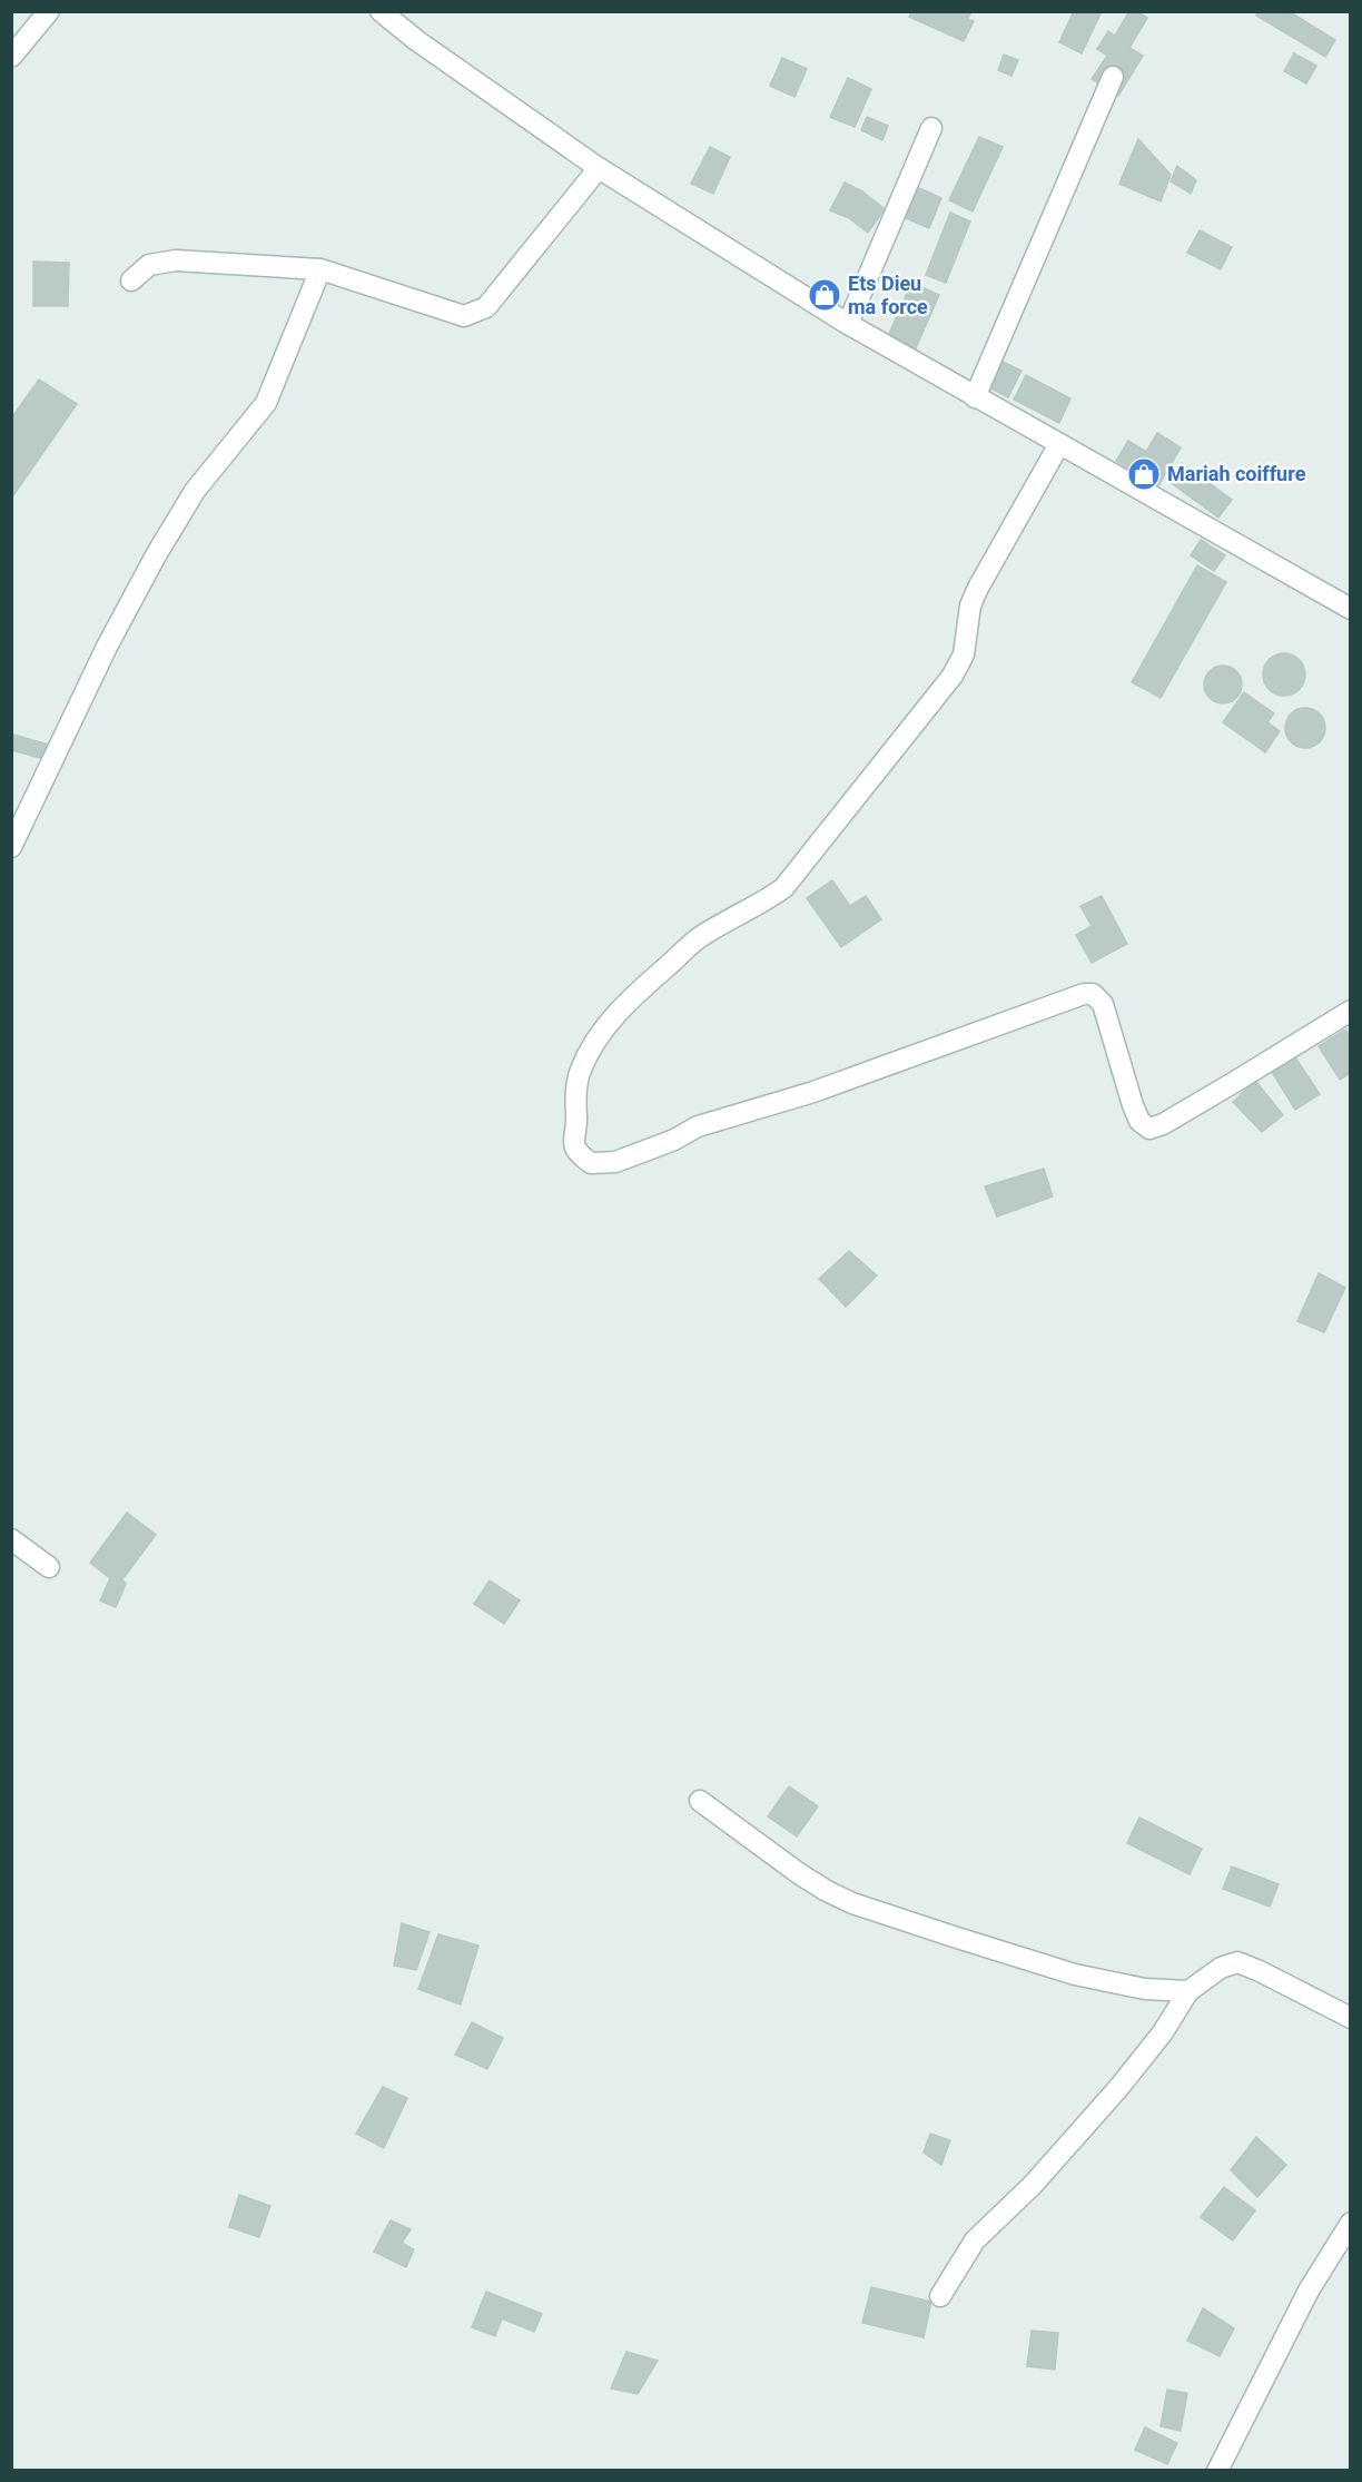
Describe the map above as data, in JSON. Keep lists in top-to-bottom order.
{
  "places": {
    "shop": ["Ets Dieu ma force", "Mariah coiffure"]
  }
}
